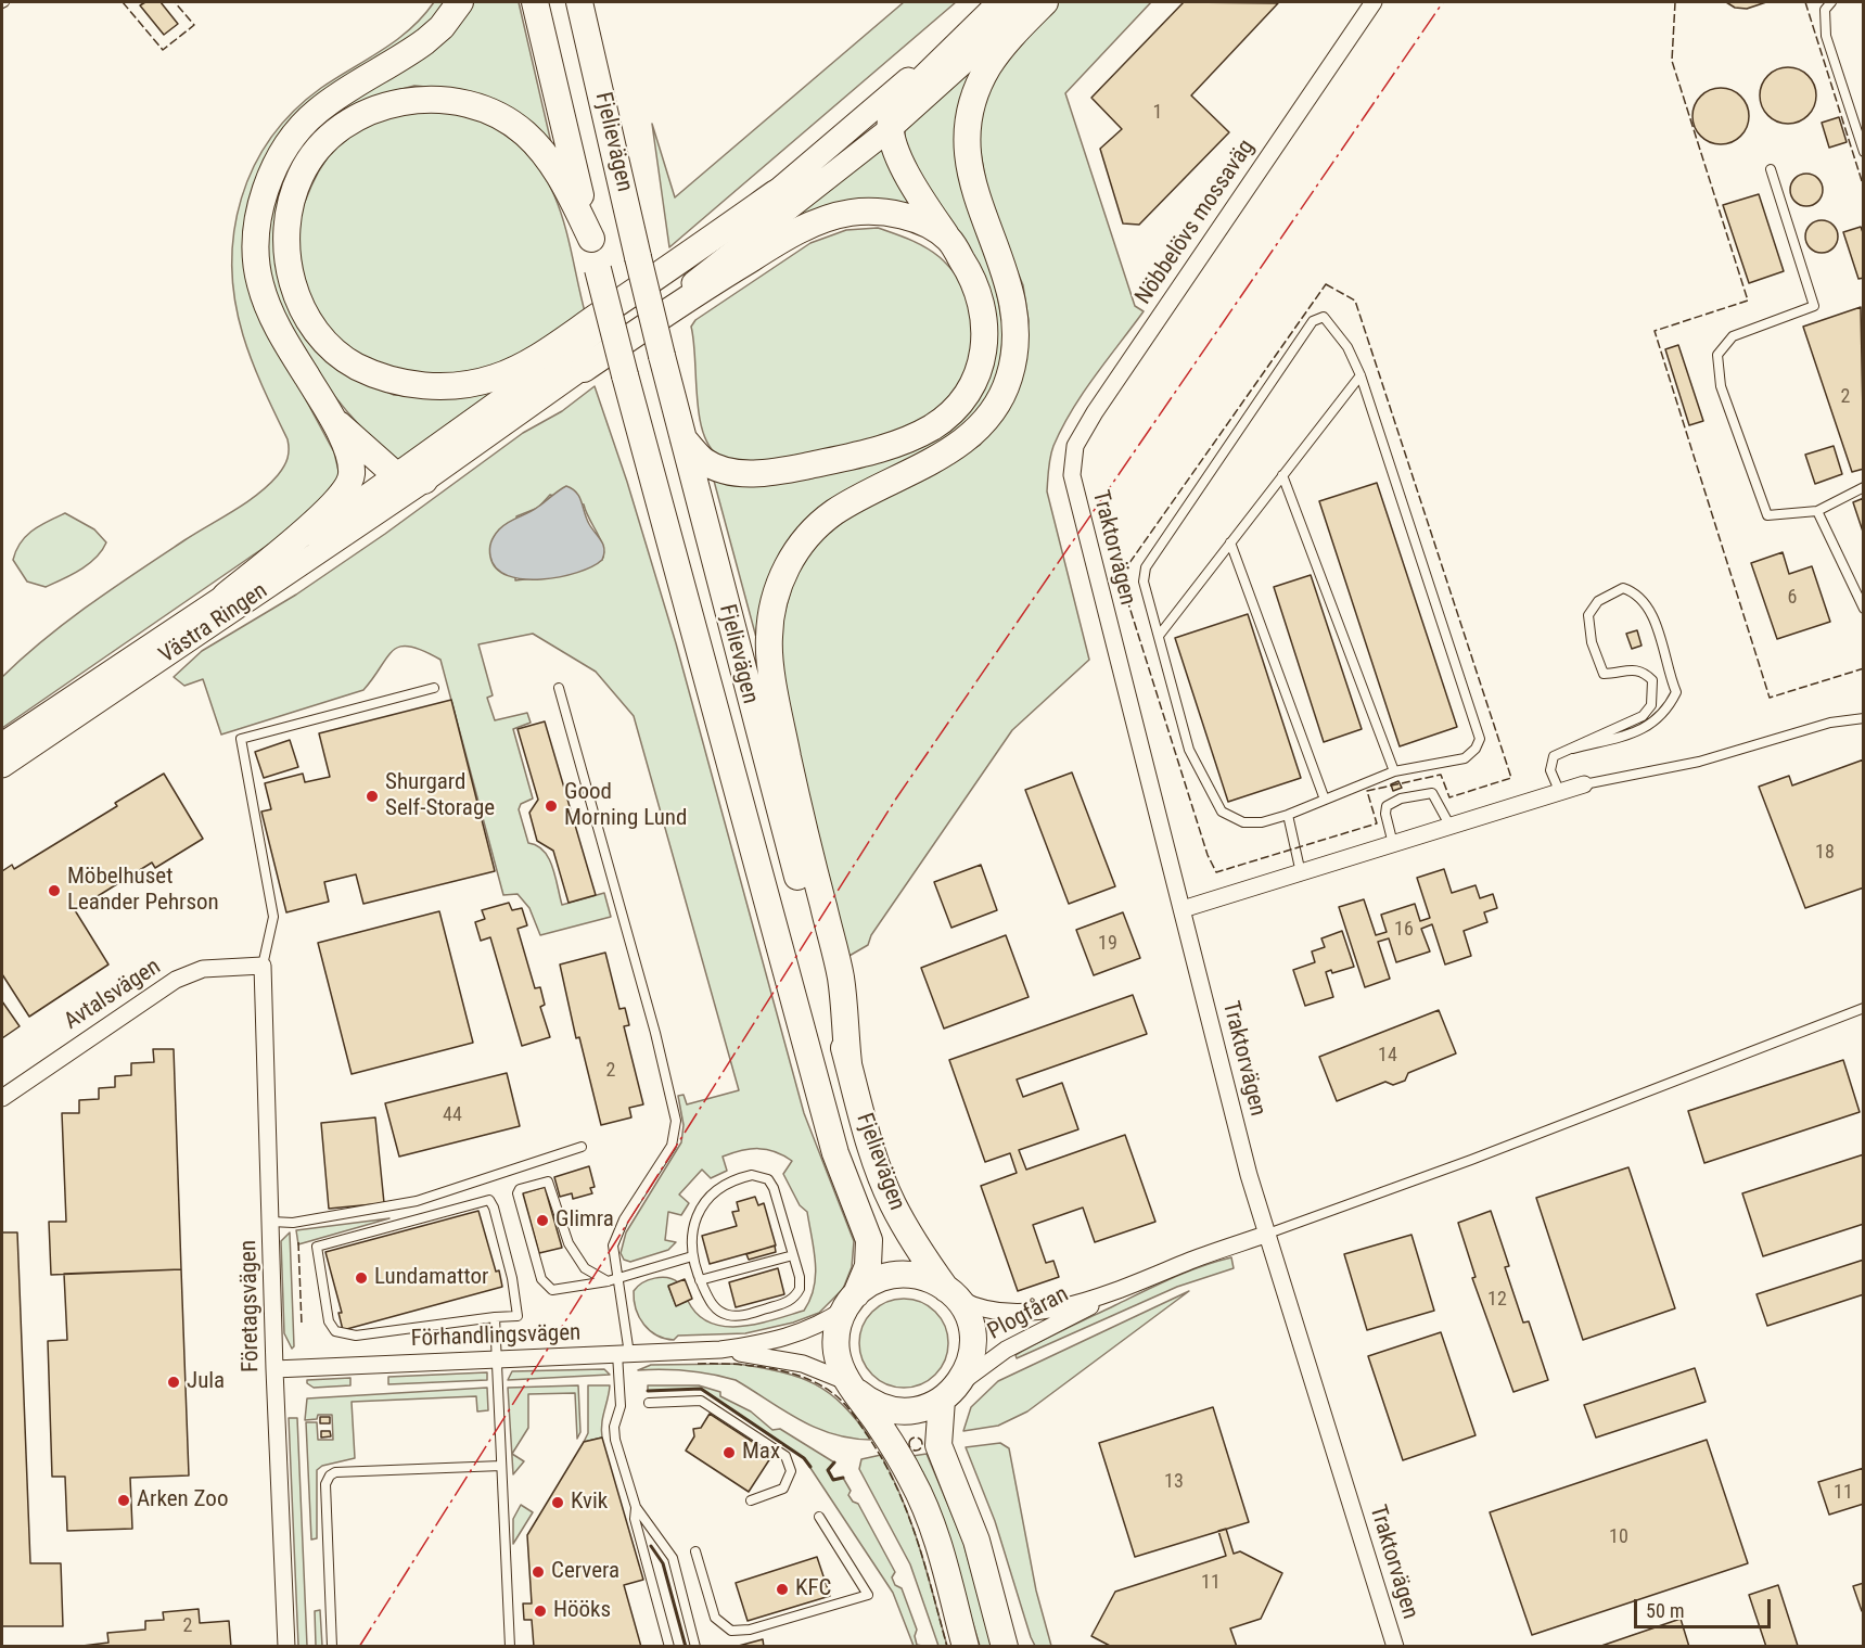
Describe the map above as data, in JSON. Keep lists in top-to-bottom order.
{
  "streets": {
    "main road": ["Fjelievägen", "Västra Ringen"],
    "street": [
      "Nöbbelövs mossaväg",
      "Traktorvägen",
      "Avtalsvägen",
      "Företagsvägen",
      "Plogfåran",
      "Förhandlingsvägen"
    ]
  },
  "crossings": [
    ["Fjelievägen", "Plogfåran"],
    ["Fjelievägen", "Förhandlingsvägen"],
    ["Nöbbelövs mossaväg", "Traktorvägen"],
    ["Traktorvägen", "Plogfåran"],
    ["Avtalsvägen", "Företagsvägen"],
    ["Företagsvägen", "Förhandlingsvägen"],
    ["Plogfåran", "Förhandlingsvägen"]
  ],
  "places": [
    "Shurgard Self-Storage",
    "Good Morning Lund",
    "Möbelhuset Leander Pehrson",
    "Glimra",
    "Lundamattor",
    "Jula",
    "Max",
    "Arken Zoo",
    "Kvik",
    "Cervera",
    "KFC",
    "Hööks"
  ],
  "house_numbers": [
    "1",
    "2",
    "6",
    "18",
    "16",
    "19",
    "14",
    "2",
    "44",
    "12",
    "13",
    "11",
    "10",
    "11",
    "2"
  ],
  "scale_bar": "50 m"
}
